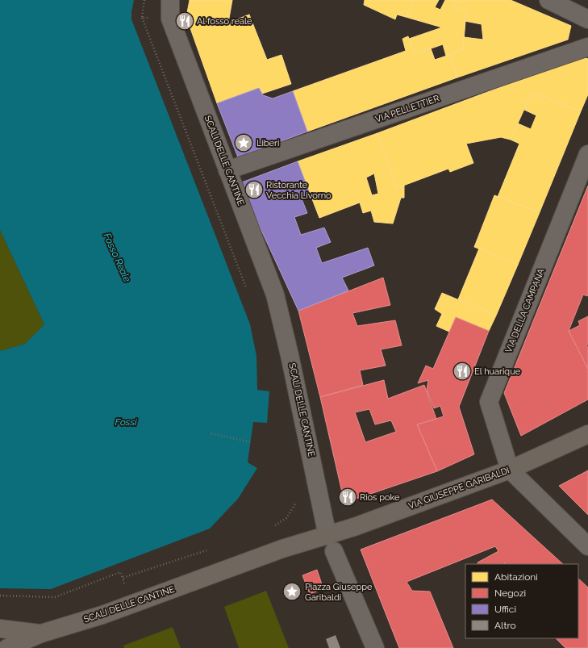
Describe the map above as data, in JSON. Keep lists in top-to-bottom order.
{
  "streets": {
    "street": [
      "VIA PELLETTIER",
      "SCALI DELLE CANTINE",
      "VIA DELLA CAMPANA",
      "VIA GIUSEPPE GARIBALDI"
    ]
  },
  "crossings": [
    ["VIA PELLETTIER", "SCALI DELLE CANTINE"],
    ["SCALI DELLE CANTINE", "VIA GIUSEPPE GARIBALDI"],
    ["VIA DELLA CAMPANA", "VIA GIUSEPPE GARIBALDI"]
  ],
  "water": ["Fosso Reale", "Fossi"],
  "places": {
    "restaurant": [
      "Al fosso reale",
      "Ristorante Vecchia Livorno",
      "El huarique",
      "Rios poke"
    ],
    "place": ["Liberi", "Piazza Giuseppe Garibaldi"]
  },
  "legend": [
    "Abitazioni",
    "Negozi",
    "Uffici",
    "Altro"
  ]
}
